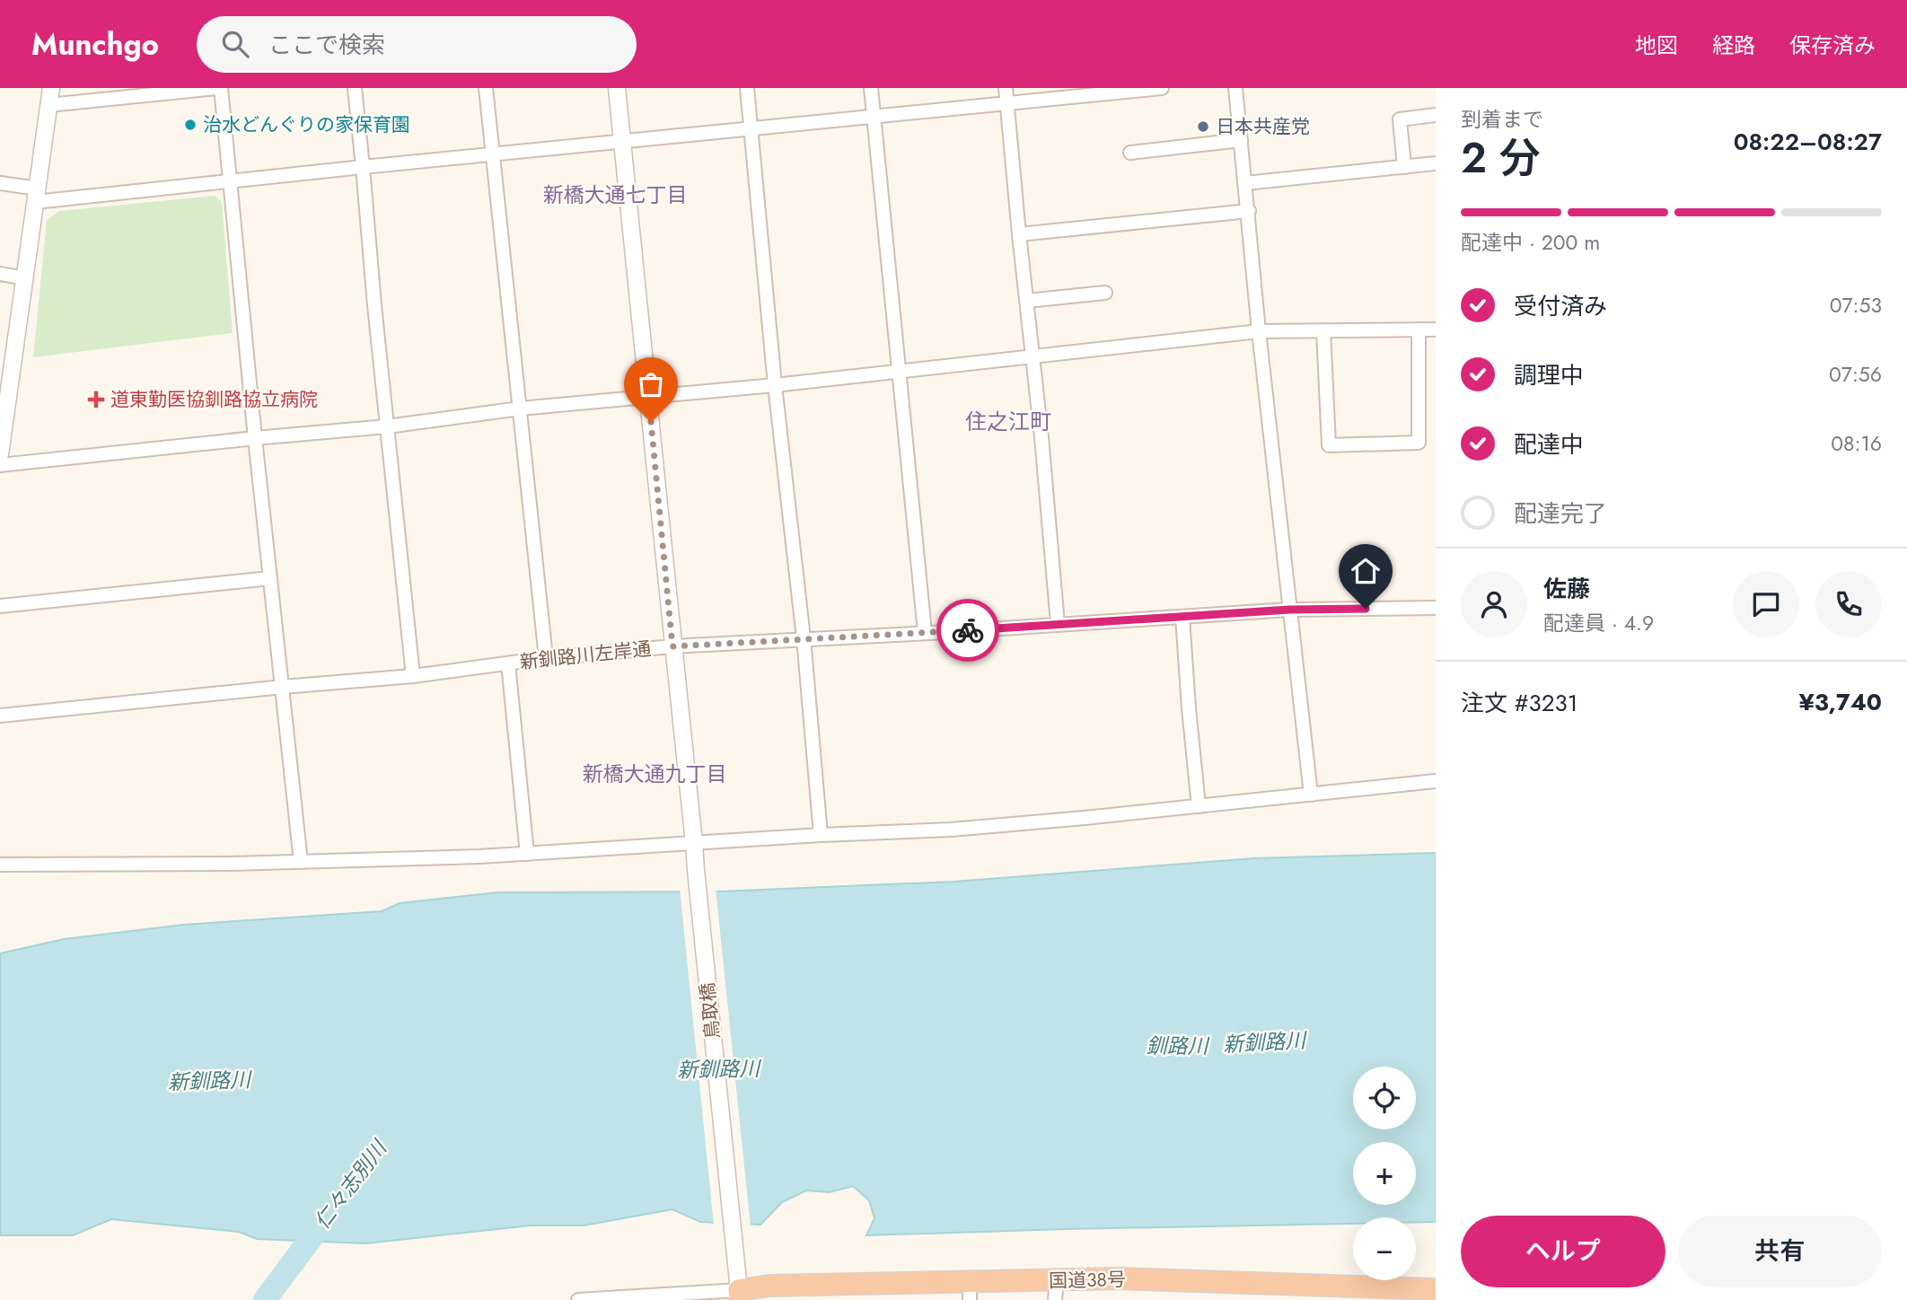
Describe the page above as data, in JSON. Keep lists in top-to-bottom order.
{
  "streets": {
    "highway": ["国道38号"],
    "street": ["新釧路川左岸通", "鳥取橋"]
  },
  "crossings": [
    ["新釧路川左岸通", "鳥取橋"],
    ["鳥取橋", "国道38号"]
  ],
  "districts": ["新橋大通七丁目", "住之江町", "新橋大通九丁目"],
  "water": ["新釧路川", "釧路川", "仁々志別川"],
  "places": {
    "other": ["治水どんぐりの家保育園", "日本共産党"],
    "health": ["道東勤医協釧路協立病院"]
  },
  "page": {
    "header": "Munchgo",
    "search": "ここで検索",
    "nav": ["地図", "経路", "保存済み"],
    "heading": ["2 分", "到着まで", "08:22–08:27"],
    "panel": [
      "佐藤",
      "配達員 · 4.9",
      "注文 #3231",
      "¥3,740"
    ],
    "bar": "配達中 · 200 m",
    "list": [
      ["受付済み", "07:53"],
      ["調理中", "07:56"],
      ["配達中", "08:16"],
      "配達完了"
    ],
    "map_buttons": ["+", "−"],
    "buttons": ["ヘルプ", "共有"]
  }
}
